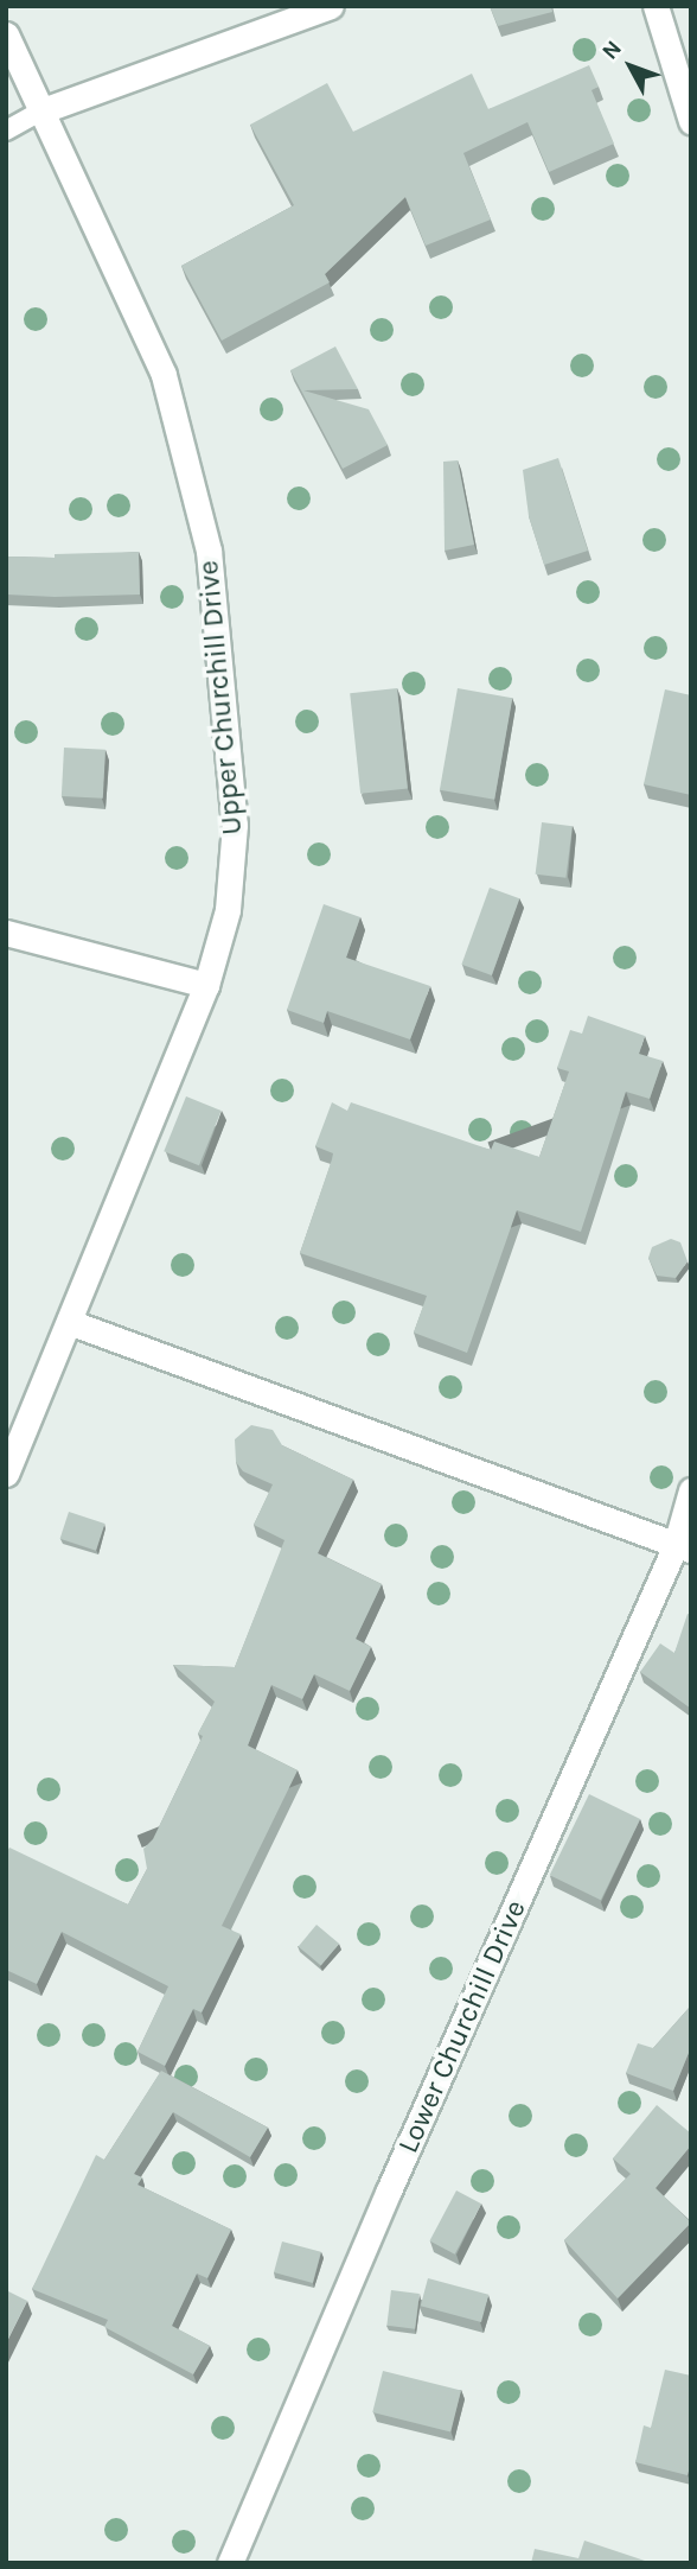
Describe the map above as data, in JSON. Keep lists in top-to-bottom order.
{
  "streets": {
    "street": ["Upper Churchill Drive", "Lower Churchill Drive"]
  },
  "north": "top left"
}
